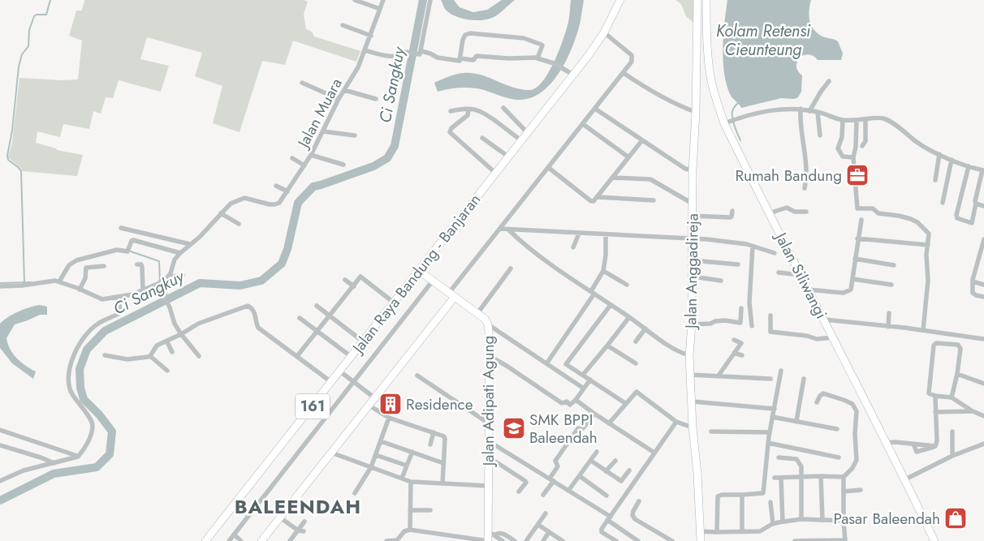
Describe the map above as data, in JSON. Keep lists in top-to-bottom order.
{
  "streets": {
    "main road": [
      "Jalan Anggadireja",
      "Jalan Raya Bandung - Banjaran",
      "Jalan Siliwangi",
      "Jalan Adipati Agung",
      "161"
    ],
    "street": ["Jalan Muara"]
  },
  "crossings": [
    ["Jalan Raya Bandung - Banjaran", "Jalan Adipati Agung"]
  ],
  "districts": ["BALEENDAH"],
  "water": ["Kolam Retensi Cieunteung", "Ci Sangkuy"],
  "places": {
    "office": ["Rumah Bandung"],
    "building": ["Residence"],
    "school or university": ["SMK BPPI Baleendah"],
    "shop": ["Pasar Baleendah"]
  }
}
